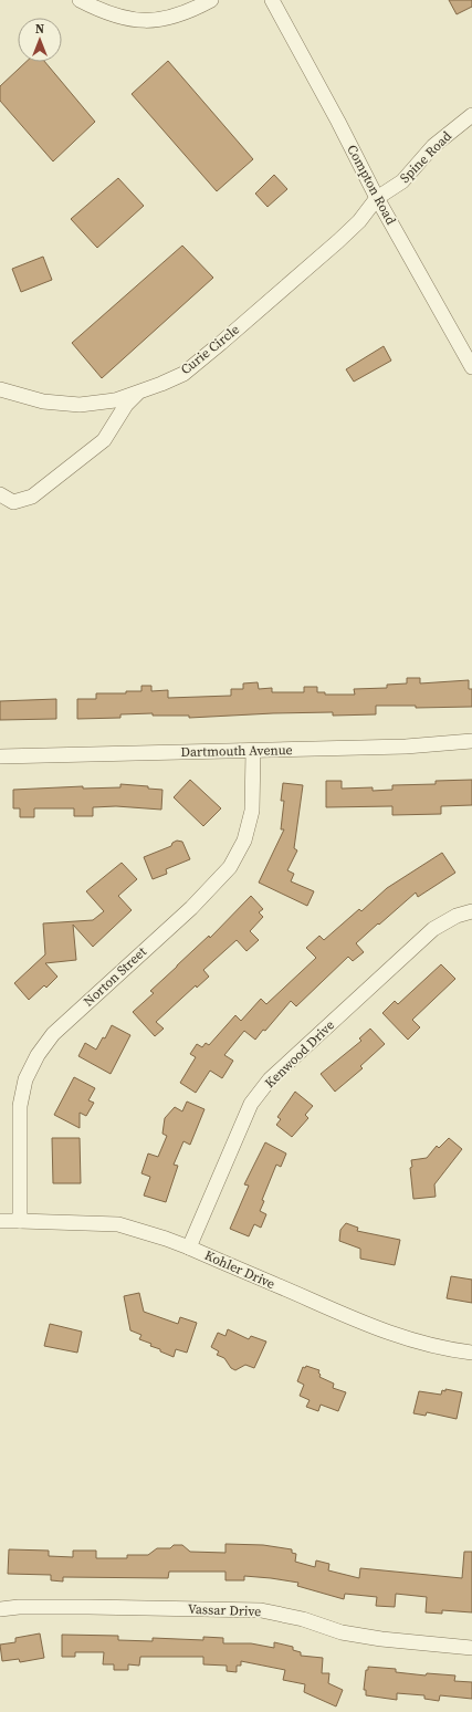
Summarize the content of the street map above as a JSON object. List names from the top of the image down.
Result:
{
  "streets": {
    "street": [
      "Spine Road",
      "Compton Road",
      "Curie Circle",
      "Dartmouth Avenue",
      "Norton Street",
      "Kenwood Drive",
      "Kohler Drive",
      "Vassar Drive"
    ]
  },
  "crossings": [
    ["Spine Road", "Compton Road"],
    ["Spine Road", "Curie Circle"],
    ["Compton Road", "Curie Circle"],
    ["Dartmouth Avenue", "Norton Street"],
    ["Norton Street", "Kohler Drive"],
    ["Kenwood Drive", "Kohler Drive"]
  ],
  "north": "top"
}
